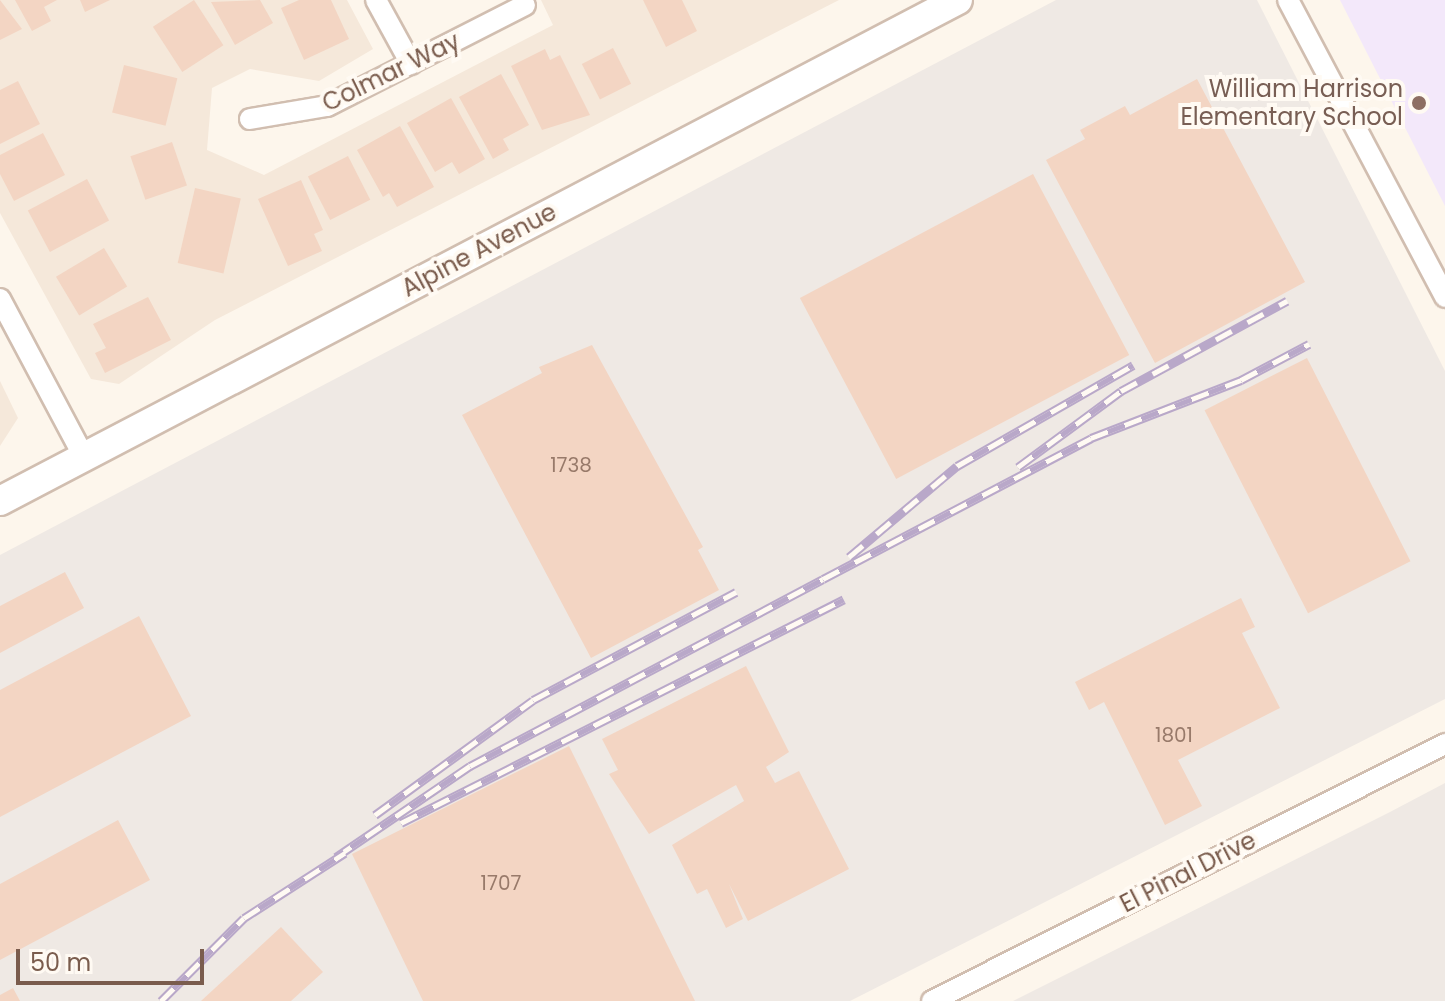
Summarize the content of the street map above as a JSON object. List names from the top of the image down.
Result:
{
  "streets": {
    "street": ["Colmar Way", "Alpine Avenue", "El Pinal Drive"]
  },
  "places": ["William Harrison Elementary School"],
  "house_numbers": ["1738", "1801", "1707"],
  "scale_bar": "50 m"
}
